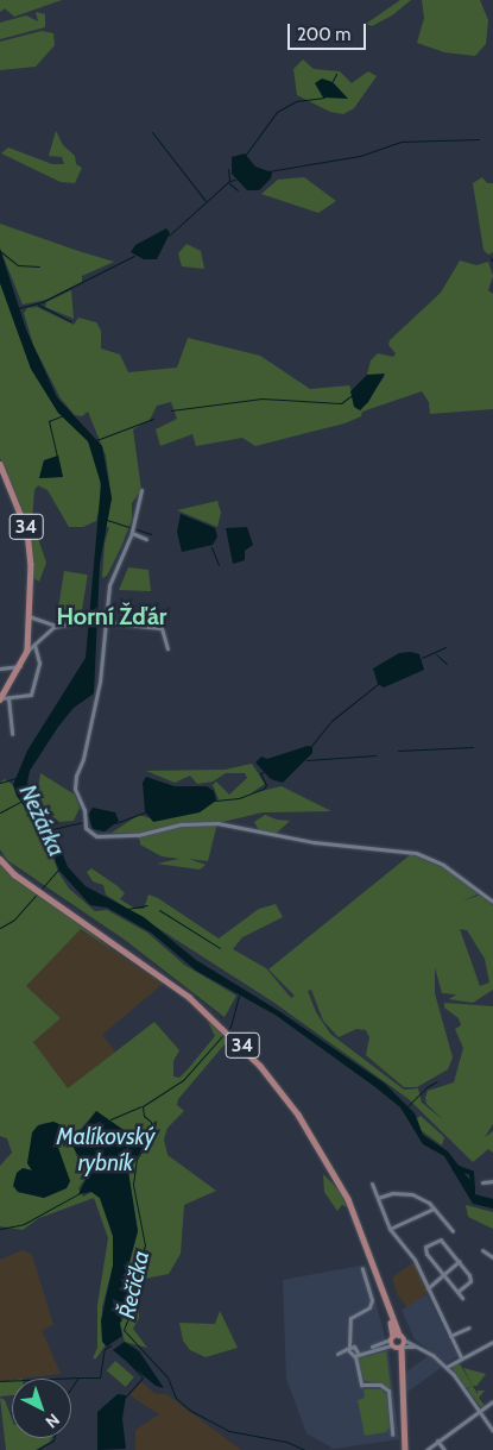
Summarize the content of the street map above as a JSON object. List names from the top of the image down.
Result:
{
  "streets": {
    "main road": ["34"]
  },
  "districts": ["Horní Žďár"],
  "water": ["Nežárka", "Malíkovský rybník", "Řečička"],
  "scale_bar": "200 m",
  "north": "bottom right"
}
